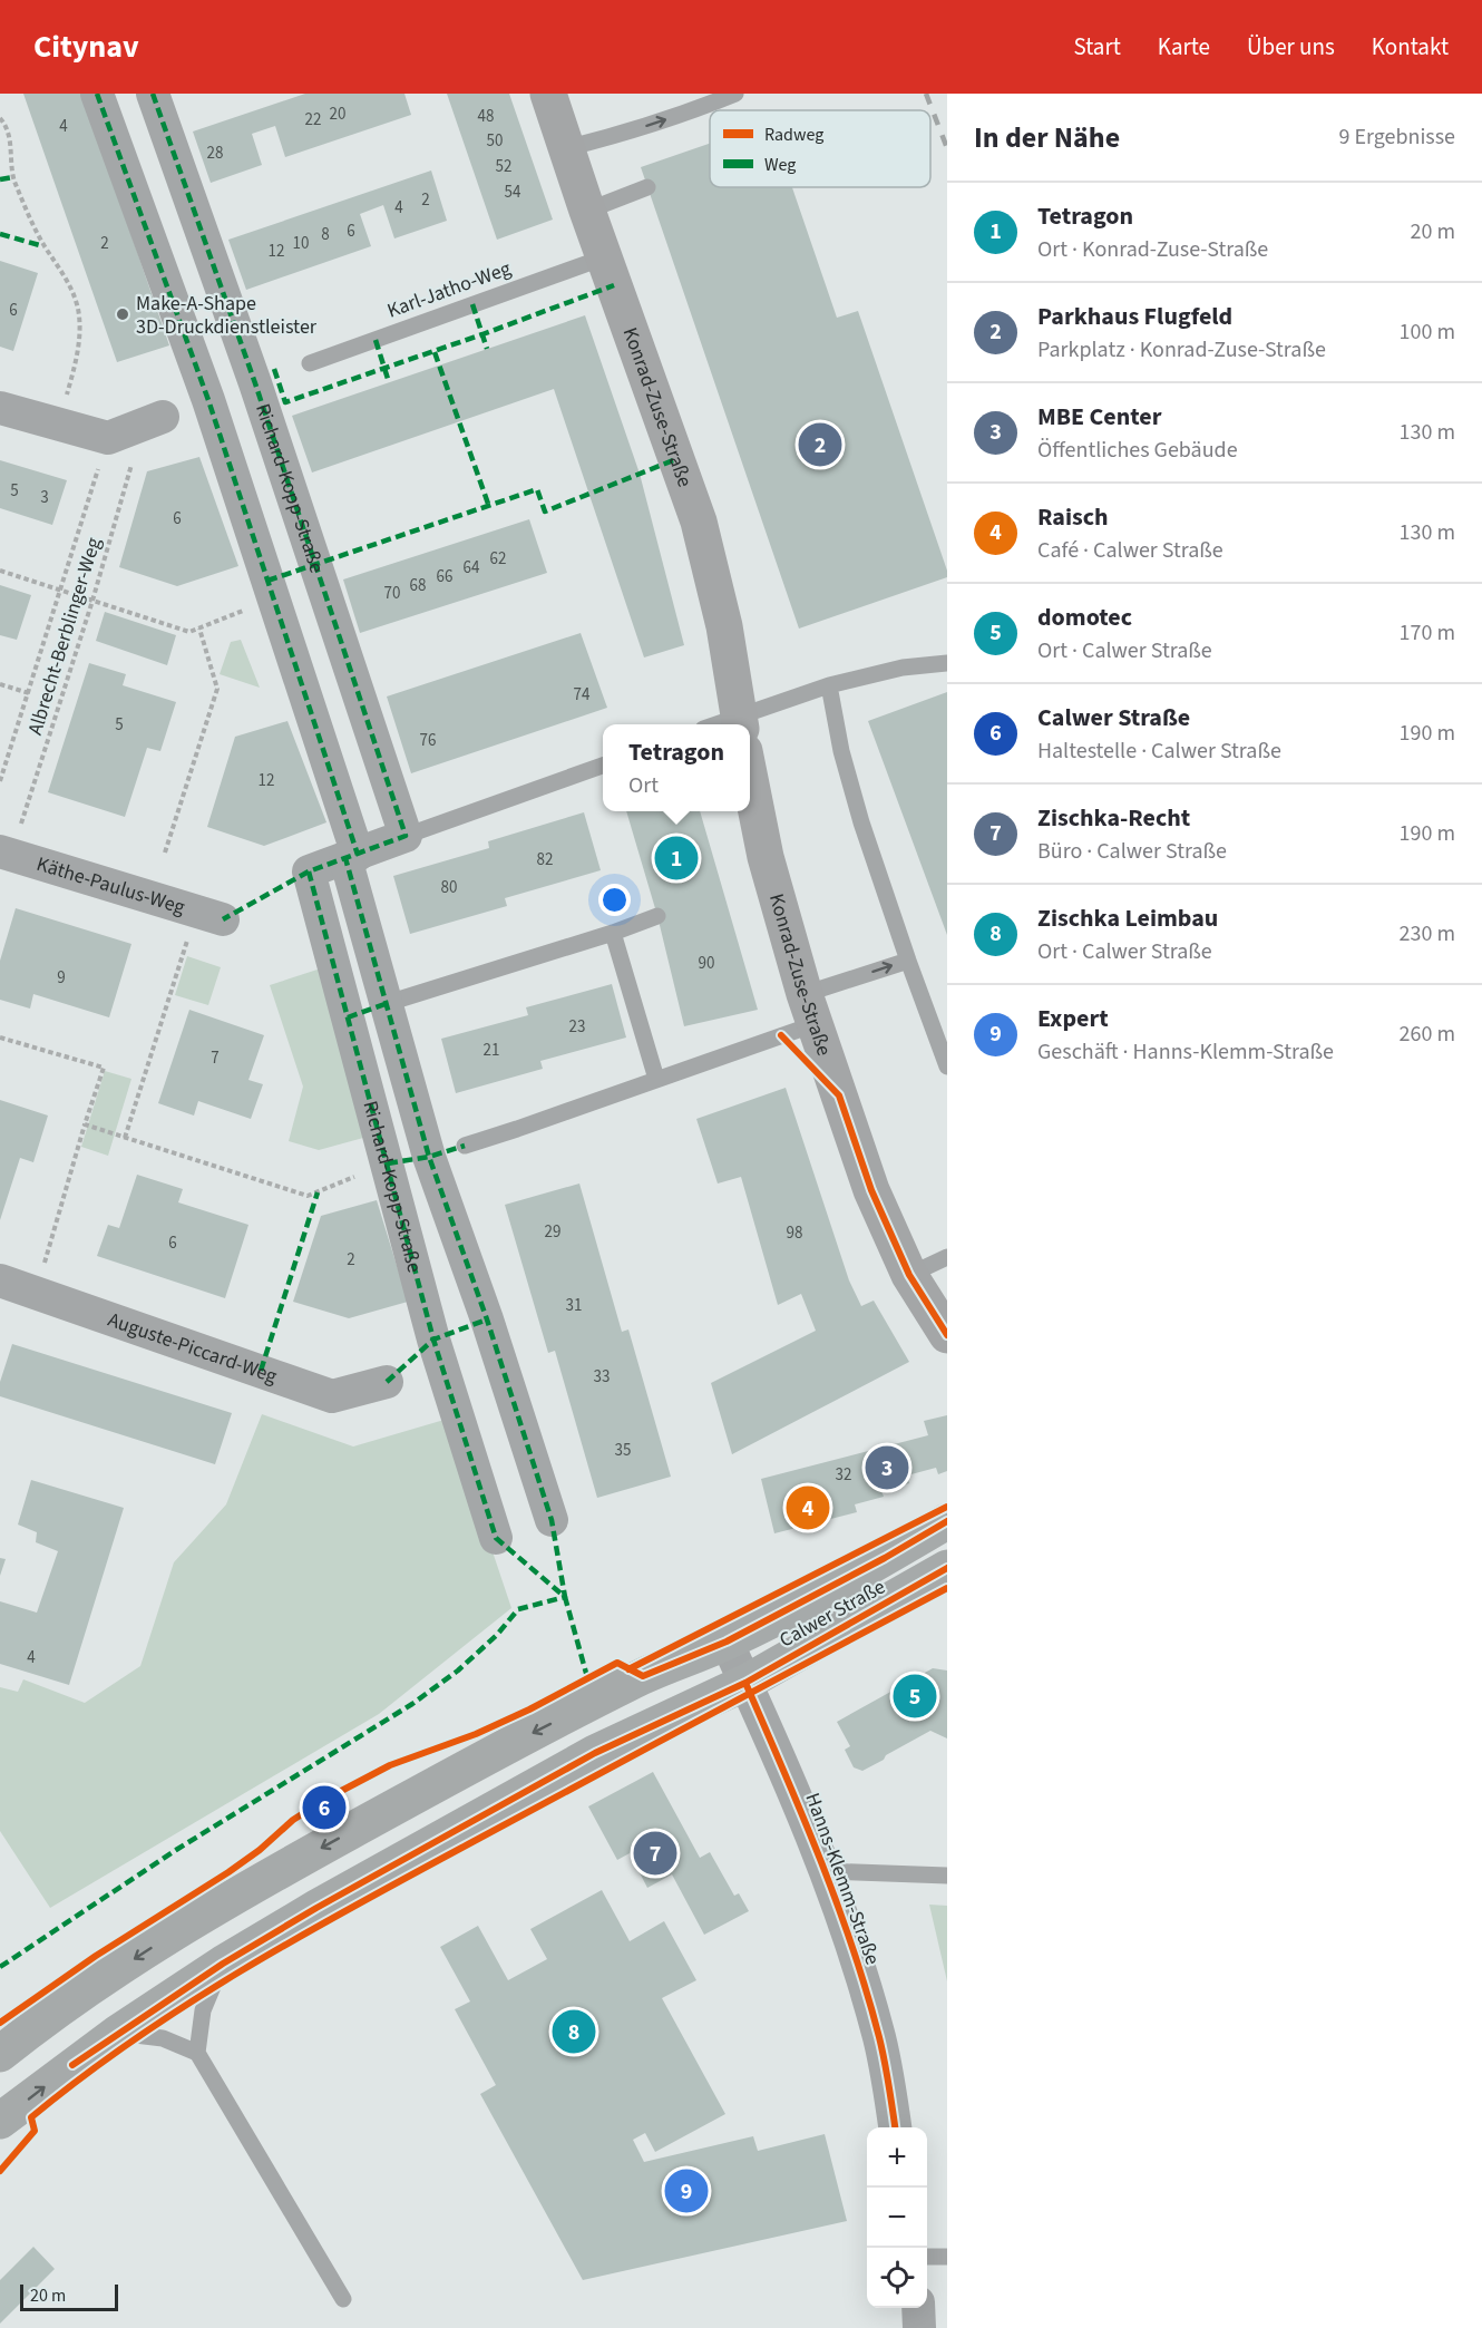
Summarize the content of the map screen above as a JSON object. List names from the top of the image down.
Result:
{
  "streets": {
    "main road": ["Calwer Straße"],
    "street": [
      "Konrad-Zuse-Straße",
      "Richard-Kopp-Straße",
      "Käthe-Paulus-Weg",
      "Auguste-Piccard-Weg",
      "Hanns-Klemm-Straße"
    ],
    "lane": ["Karl-Jatho-Weg"],
    "path": ["Albrecht-Berblinger-Weg"]
  },
  "crossings": [
    ["Karl-Jatho-Weg", "Konrad-Zuse-Straße"],
    ["Albrecht-Berblinger-Weg", "Käthe-Paulus-Weg"],
    ["Calwer Straße", "Hanns-Klemm-Straße"]
  ],
  "places": ["Make-A-Shape 3D-Druckdienstleister"],
  "house_numbers": [
    "20",
    "48",
    "22",
    "4",
    "50",
    "28",
    "52",
    "54",
    "2",
    "4",
    "6",
    "8",
    "2",
    "10",
    "12",
    "6",
    "5",
    "3",
    "6",
    "62",
    "64",
    "66",
    "68",
    "70",
    "74",
    "5",
    "76",
    "12",
    "82",
    "80",
    "90",
    "9",
    "23",
    "21",
    "7",
    "29",
    "98",
    "6",
    "2",
    "31",
    "33",
    "35",
    "32",
    "4"
  ],
  "legend": ["Radweg", "Weg"],
  "scale_bar": "20 m",
  "page": {
    "header": "Citynav",
    "nav": [
      "Start",
      "Karte",
      "Über uns",
      "Kontakt"
    ],
    "heading": ["In der Nähe", "9 Ergebnisse"],
    "list": [
      {
        "mark": "1",
        "name": "Tetragon",
        "note": "Ort · Konrad-Zuse-Straße",
        "value": "20 m"
      },
      {
        "mark": "2",
        "name": "Parkhaus Flugfeld",
        "note": "Parkplatz · Konrad-Zuse-Straße",
        "value": "100 m"
      },
      {
        "mark": "3",
        "name": "MBE Center",
        "note": "Öffentliches Gebäude",
        "value": "130 m"
      },
      {
        "mark": "4",
        "name": "Raisch",
        "note": "Café · Calwer Straße",
        "value": "130 m"
      },
      {
        "mark": "5",
        "name": "domotec",
        "note": "Ort · Calwer Straße",
        "value": "170 m"
      },
      {
        "mark": "6",
        "name": "Calwer Straße",
        "note": "Haltestelle · Calwer Straße",
        "value": "190 m"
      },
      {
        "mark": "7",
        "name": "Zischka-Recht",
        "note": "Büro · Calwer Straße",
        "value": "190 m"
      },
      {
        "mark": "8",
        "name": "Zischka Leimbau",
        "note": "Ort · Calwer Straße",
        "value": "230 m"
      },
      {
        "mark": "9",
        "name": "Expert",
        "note": "Geschäft · Hanns-Klemm-Straße",
        "value": "260 m"
      }
    ],
    "pins": [
      "2",
      "1",
      "3",
      "4",
      "5",
      "6",
      "7",
      "8",
      "9"
    ],
    "popup": ["Tetragon", "Ort"],
    "map_buttons": ["+", "−"],
    "scale": "20 m"
  }
}
